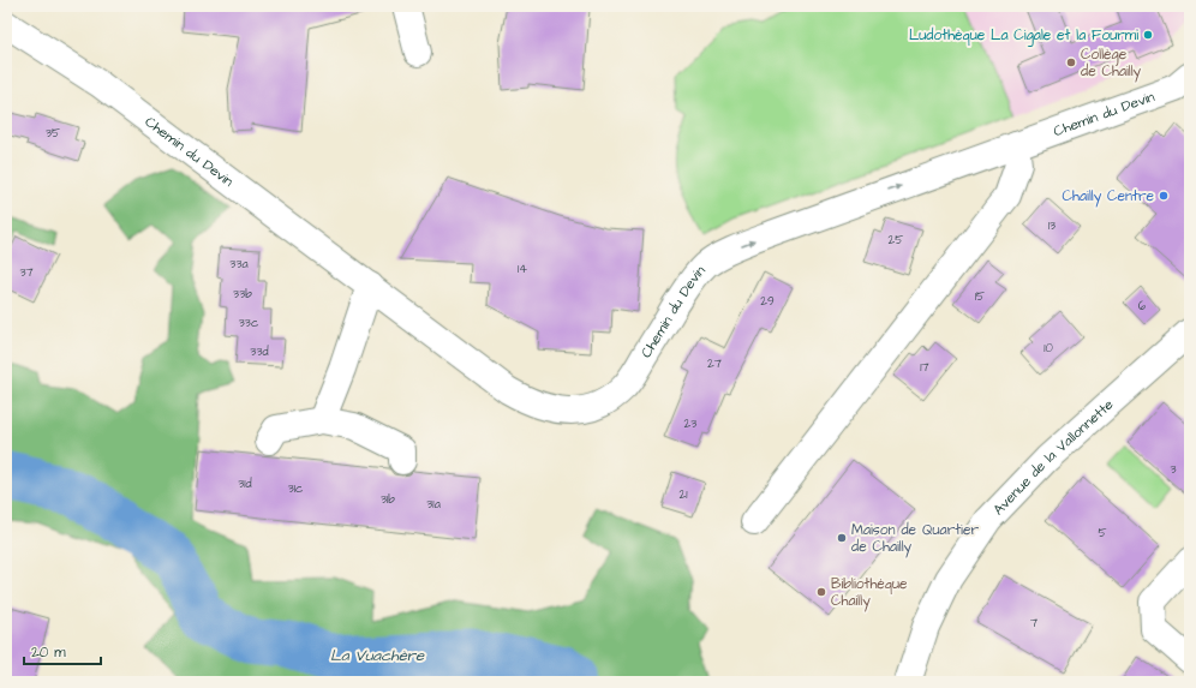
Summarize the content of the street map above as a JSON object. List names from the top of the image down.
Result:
{
  "streets": {
    "street": ["Chemin du Devin", "Avenue de la Vallonnette"]
  },
  "one_way": ["Chemin du Devin"],
  "water": ["La Vuachère"],
  "places": [
    "Ludothèque La Cigale et la Fourmi",
    "Collège de Chailly",
    "Chailly Centre",
    "Maison de Quartier de Chailly",
    "Bibliothèque Chailly"
  ],
  "house_numbers": [
    "35",
    "13",
    "25",
    "33a",
    "14",
    "37",
    "33b",
    "15",
    "29",
    "6",
    "33c",
    "10",
    "33d",
    "27",
    "17",
    "23",
    "3",
    "31d",
    "31c",
    "21",
    "31b",
    "31a",
    "5",
    "7"
  ],
  "scale_bar": "20 m"
}
